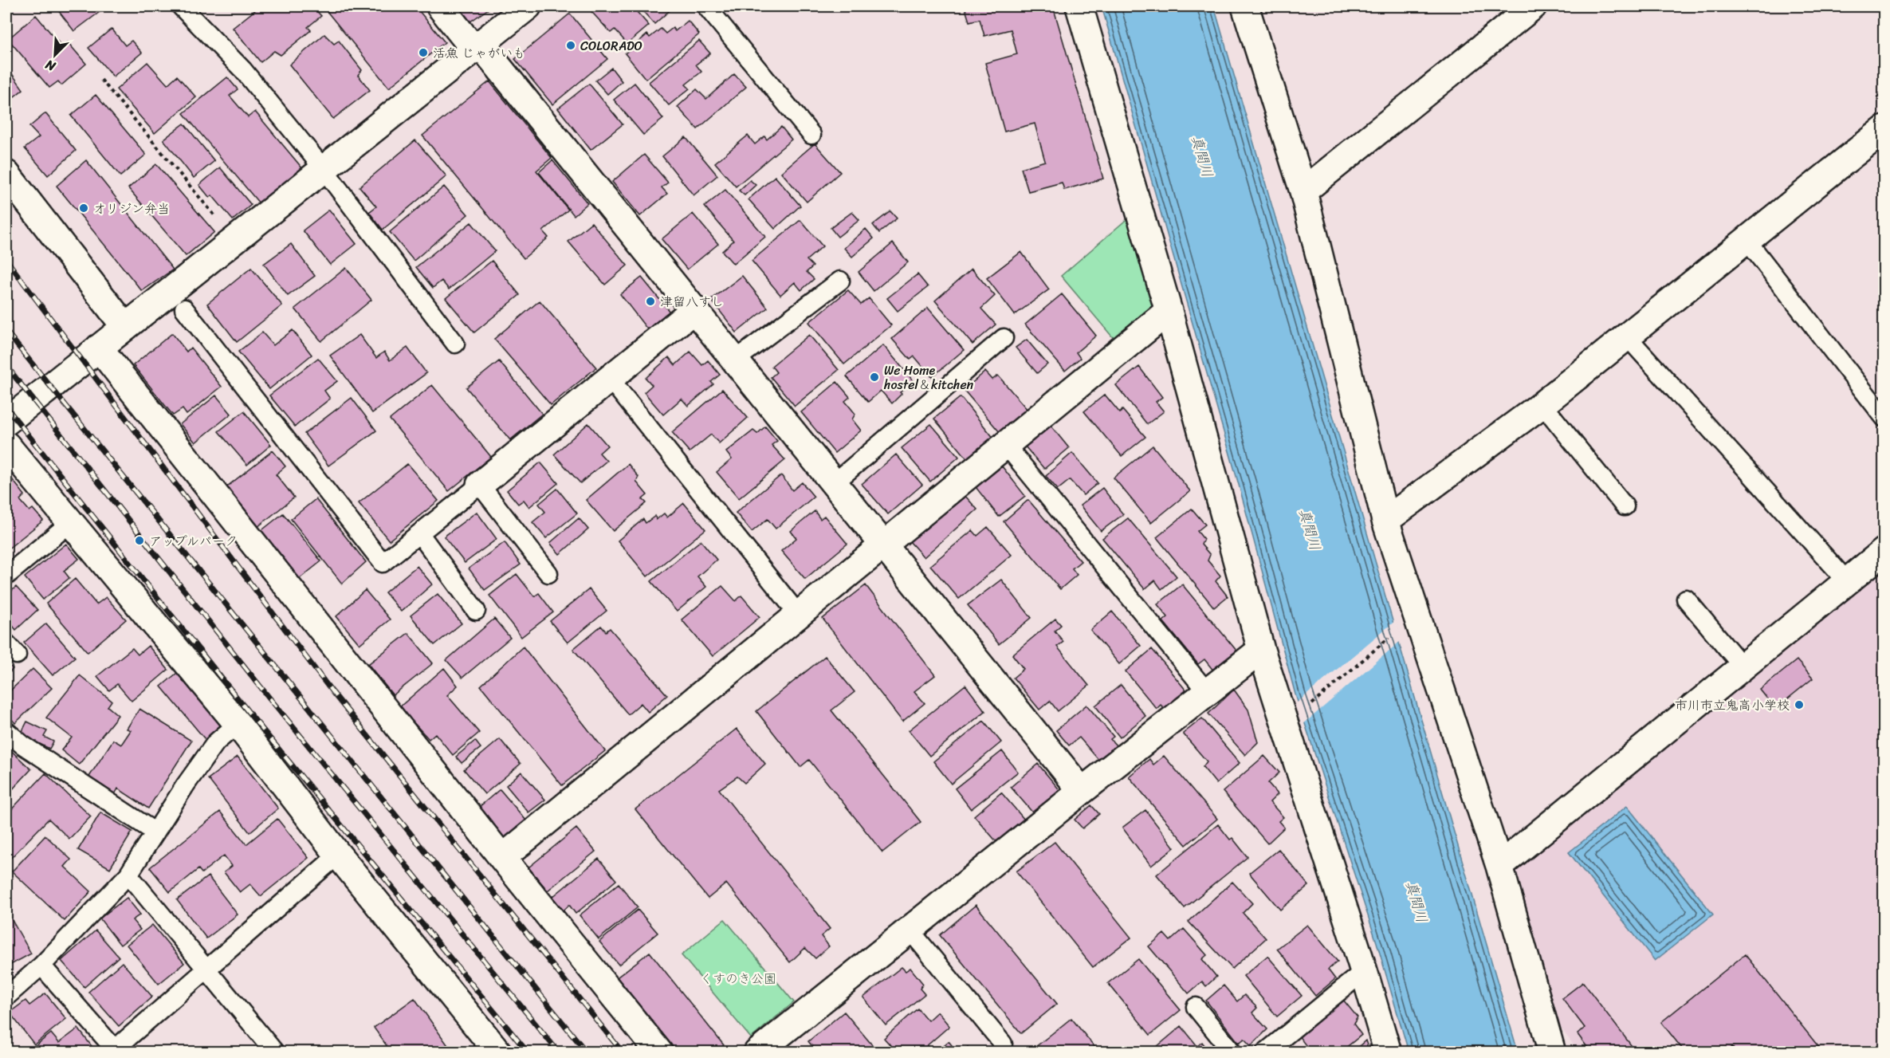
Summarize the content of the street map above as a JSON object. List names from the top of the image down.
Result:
{
  "water": ["真間川"],
  "parks": ["くすのき公園"],
  "places": [
    "COLORADO",
    "活魚 じゃがいも",
    "オリジン弁当",
    "津留八すし",
    "We Home hostel＆kitchen",
    "アップルパーク",
    "市川市立鬼高小学校"
  ],
  "north": "bottom left"
}
